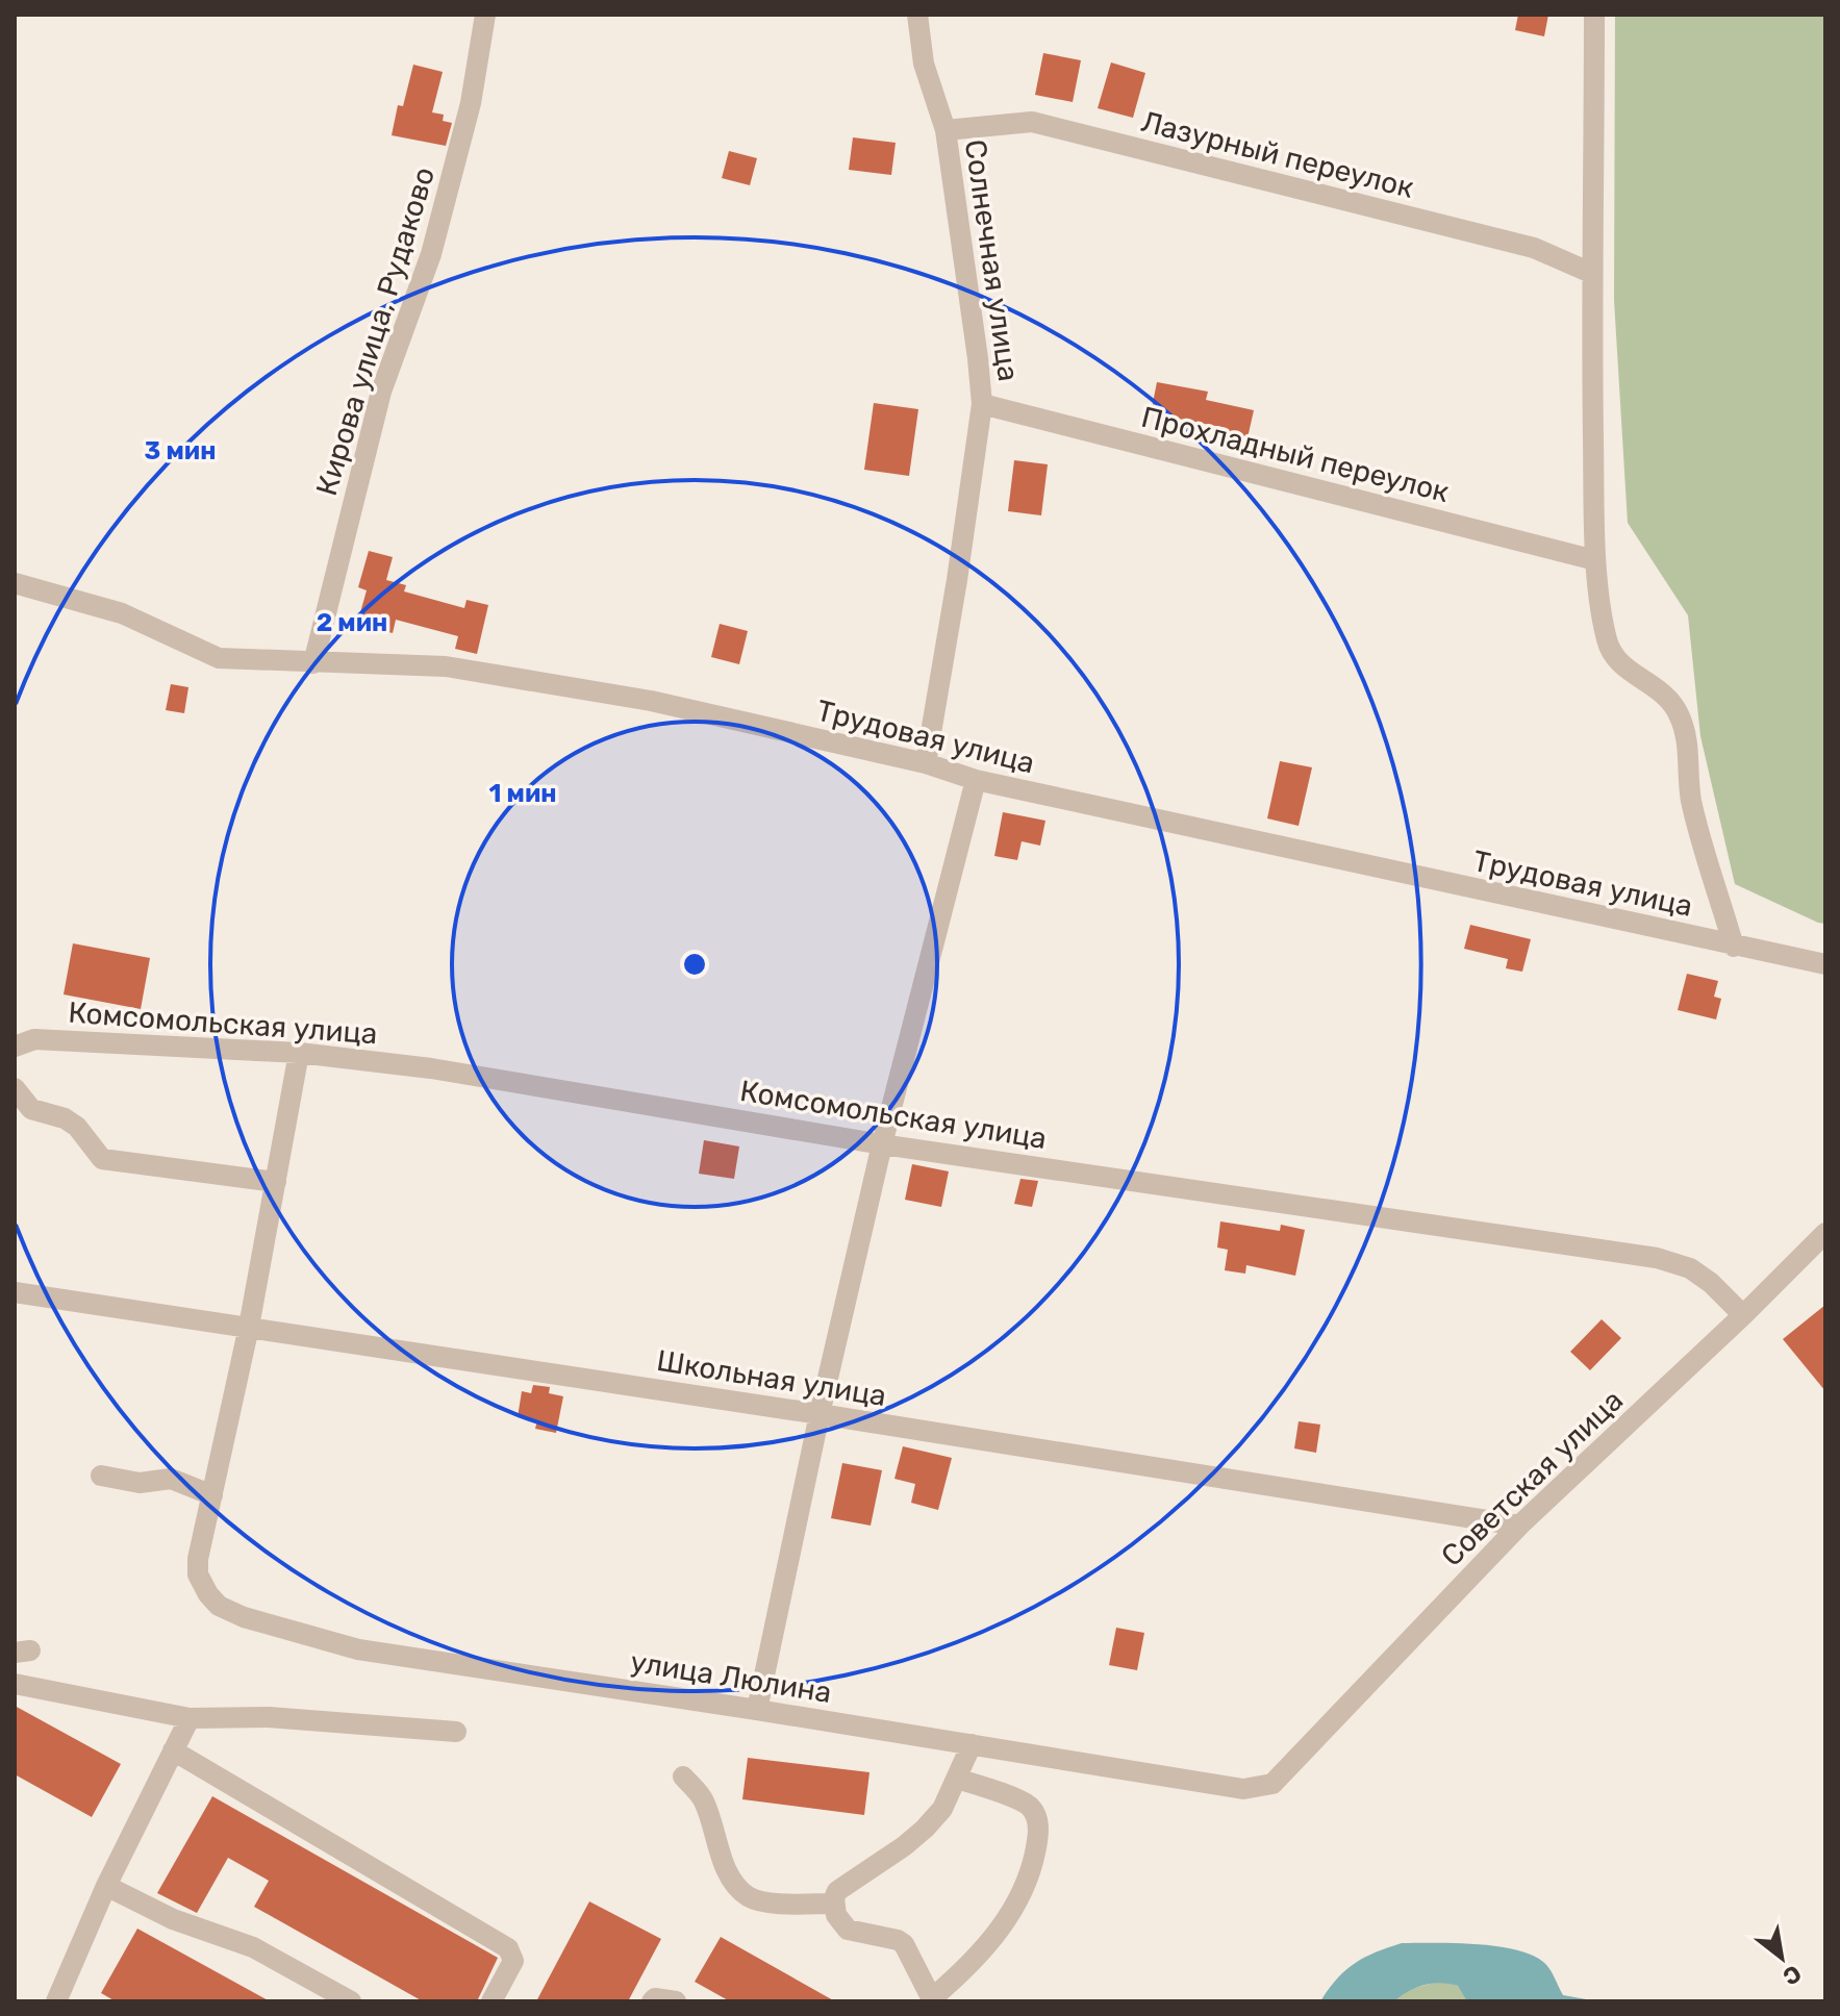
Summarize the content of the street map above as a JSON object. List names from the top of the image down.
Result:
{
  "streets": {
    "street": [
      "Лазурный переулок",
      "Солнечная улица",
      "Кирова улица, Рудаково",
      "Прохладный переулок",
      "Трудовая улица",
      "Комсомольская улица",
      "Школьная улица",
      "Советская улица",
      "улица Люлина"
    ]
  },
  "crossings": [
    ["Лазурный переулок", "Солнечная улица"],
    ["Солнечная улица", "Прохладный переулок"],
    ["Солнечная улица", "Трудовая улица"],
    ["Кирова улица, Рудаково", "Трудовая улица"],
    ["Комсомольская улица", "Советская улица"],
    ["Школьная улица", "Советская улица"],
    ["Советская улица", "улица Люлина"]
  ],
  "north": "bottom right",
  "rings": ["3 мин", "2 мин", "1 мин"]
}
